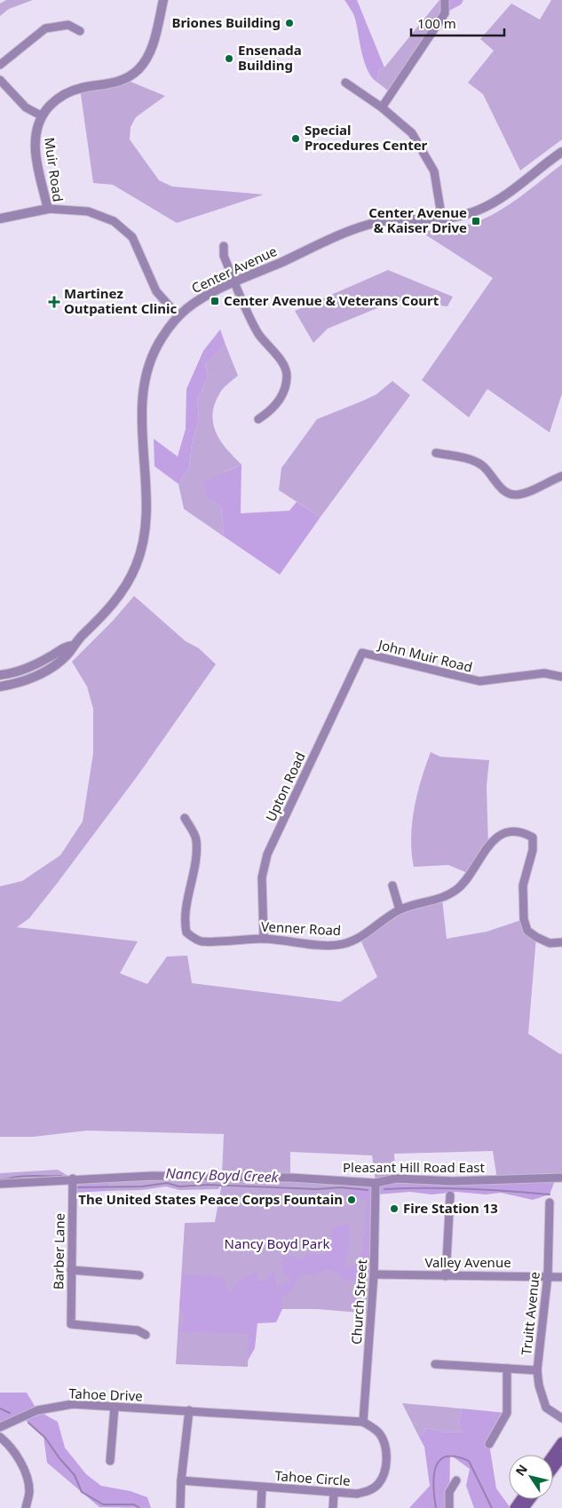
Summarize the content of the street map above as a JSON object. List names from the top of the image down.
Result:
{
  "streets": {
    "street": [
      "Muir Road",
      "Center Avenue",
      "John Muir Road",
      "Upton Road",
      "Venner Road",
      "Pleasant Hill Road East",
      "Barber Lane",
      "Valley Avenue",
      "Church Street",
      "Truitt Avenue",
      "Tahoe Drive",
      "Tahoe Circle"
    ]
  },
  "crossings": [
    ["John Muir Road", "Upton Road"],
    ["Upton Road", "Venner Road"],
    ["Pleasant Hill Road East", "Barber Lane"],
    ["Pleasant Hill Road East", "Church Street"],
    ["Valley Avenue", "Church Street"],
    ["Valley Avenue", "Truitt Avenue"],
    ["Church Street", "Tahoe Circle"]
  ],
  "water": ["Nancy Boyd Creek"],
  "parks": ["Nancy Boyd Park"],
  "places": {
    "other": [
      "Briones Building",
      "Ensenada Building",
      "Special Procedures Center",
      "The United States Peace Corps Fountain",
      "Fire Station 13"
    ],
    "transit": ["Center Avenue & Kaiser Drive", "Center Avenue & Veterans Court"],
    "health": ["Martinez Outpatient Clinic"]
  },
  "scale_bar": "100 m",
  "north": "top left"
}
